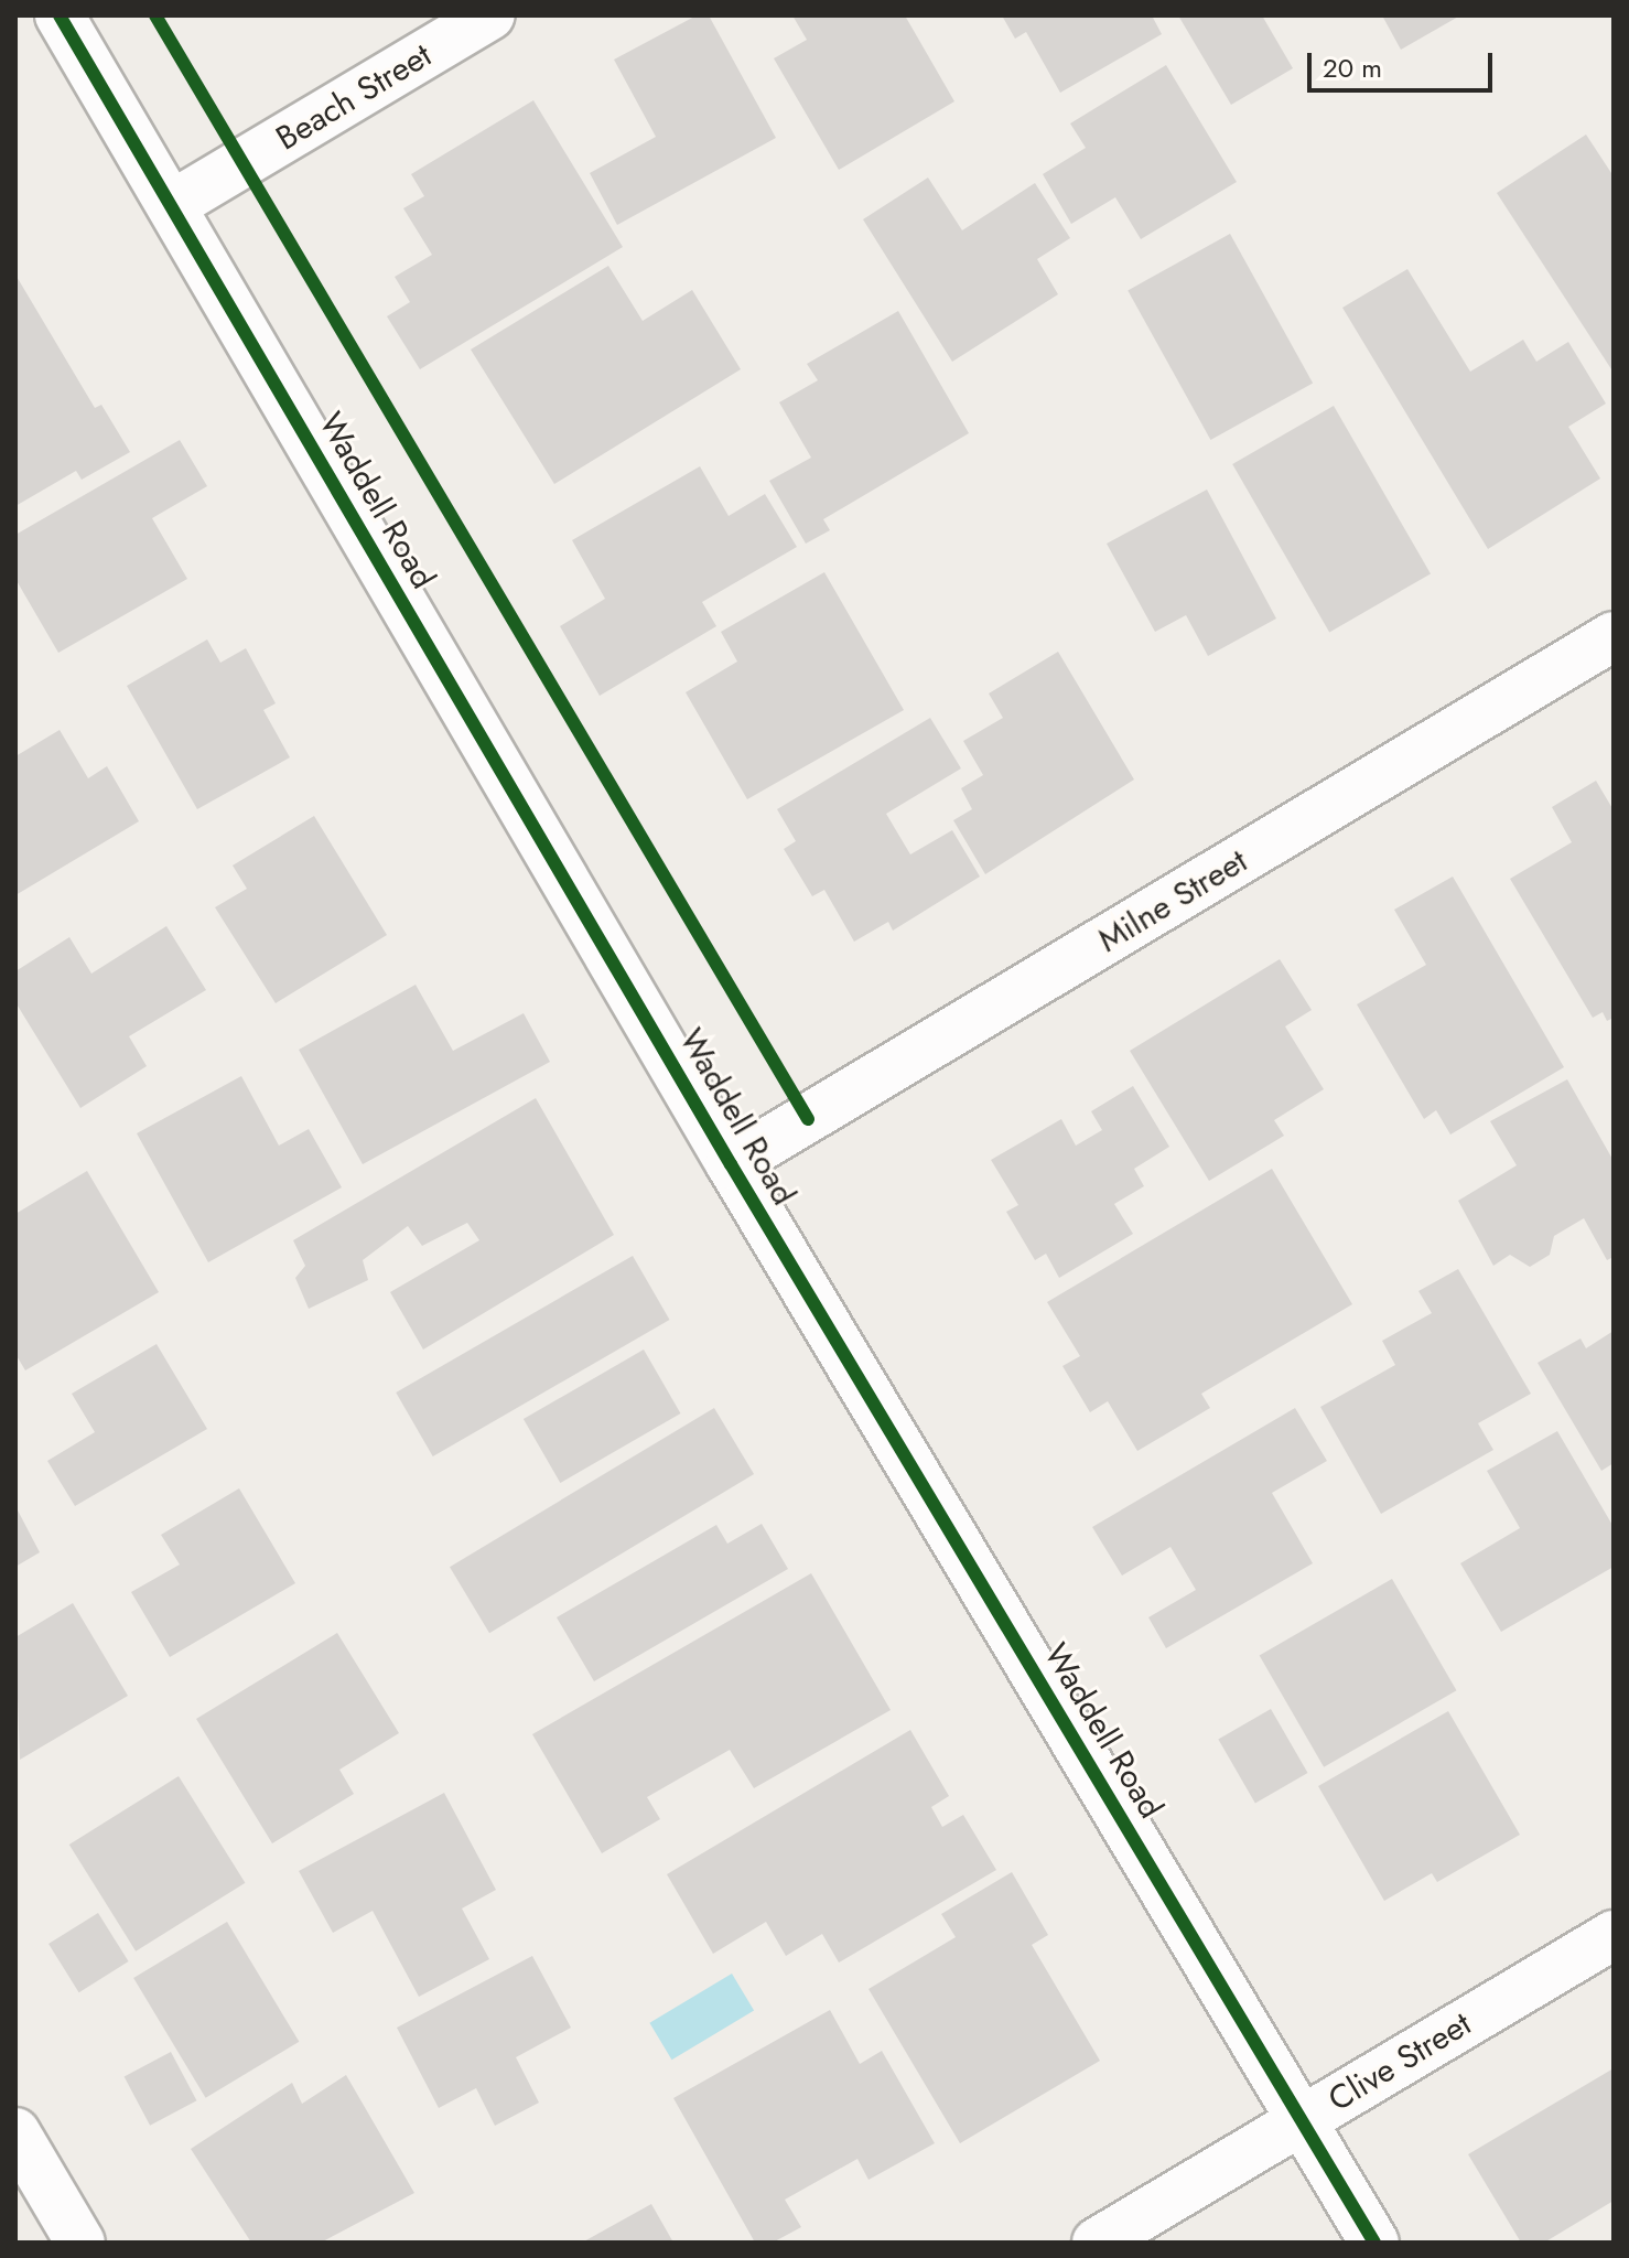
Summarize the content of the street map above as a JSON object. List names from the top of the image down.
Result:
{
  "streets": {
    "street": [
      "Beach Street",
      "Waddell Road",
      "Milne Street",
      "Clive Street"
    ]
  },
  "crossings": [
    ["Beach Street", "Waddell Road"],
    ["Waddell Road", "Milne Street"],
    ["Waddell Road", "Clive Street"]
  ],
  "scale_bar": "20 m"
}
